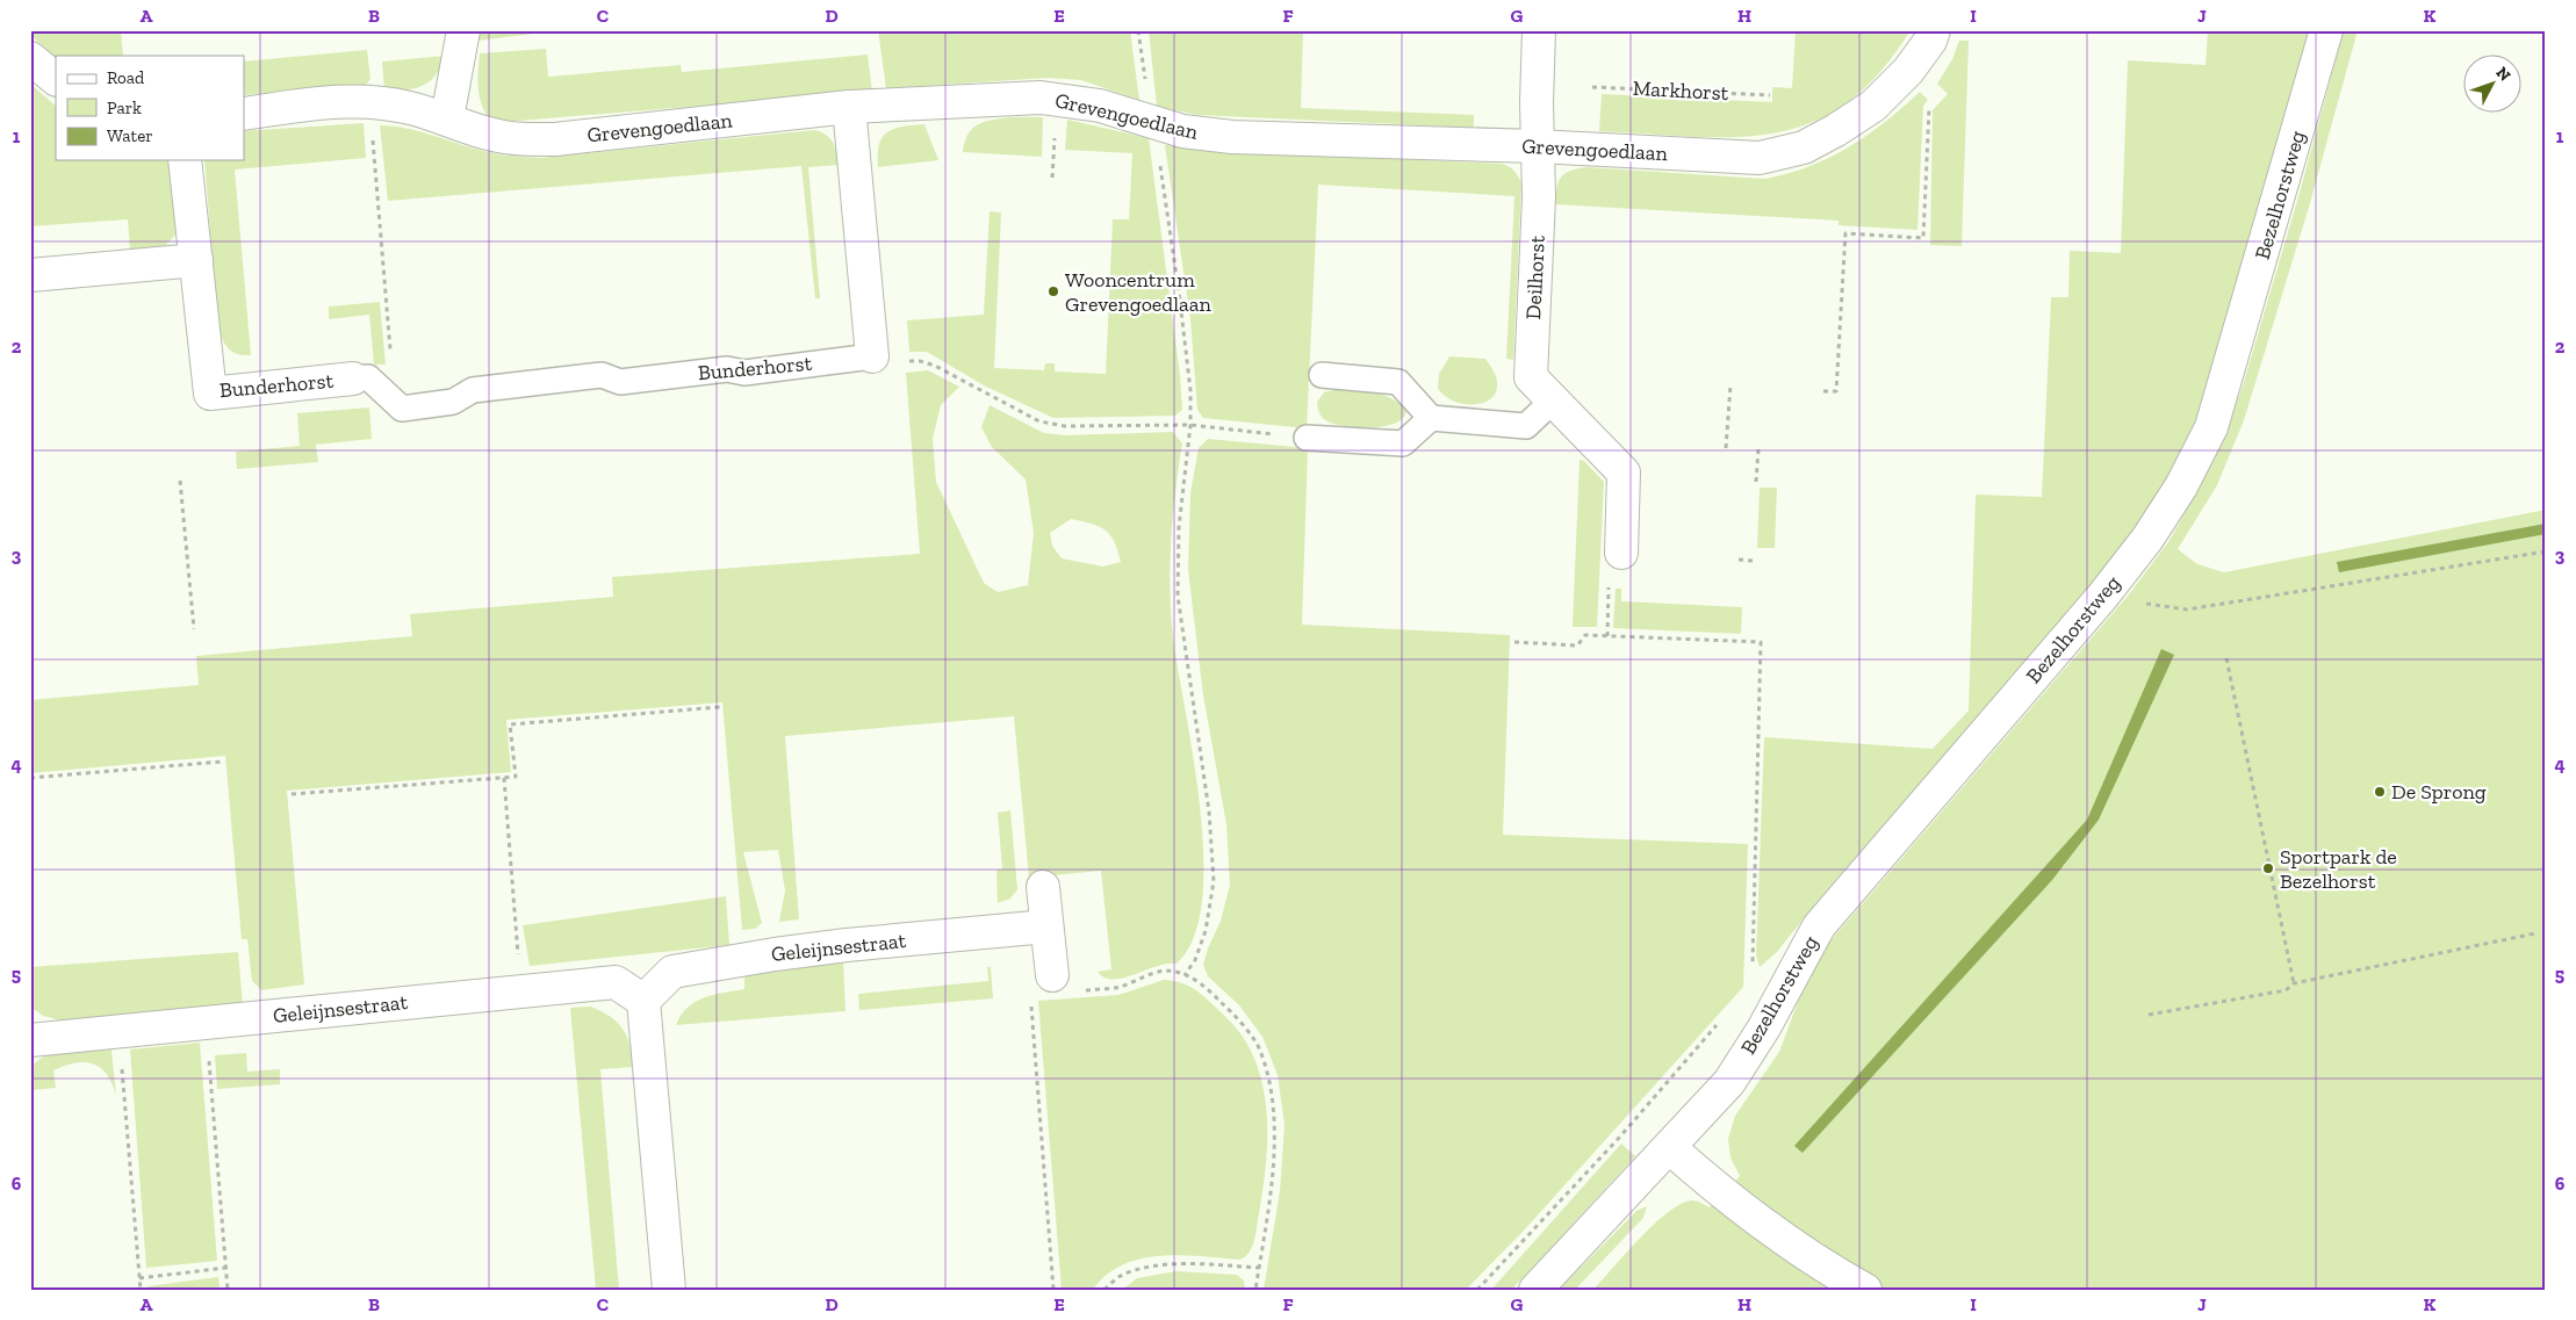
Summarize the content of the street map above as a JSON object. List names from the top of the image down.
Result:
{
  "streets": {
    "street": [
      "Grevengoedlaan",
      "Bezelhorstweg",
      "Deilhorst",
      "Bunderhorst",
      "Geleijnsestraat"
    ],
    "path": ["Markhorst"]
  },
  "crossings": [
    ["Grevengoedlaan", "Deilhorst"]
  ],
  "places": ["Wooncentrum Grevengoedlaan", "De Sprong", "Sportpark de Bezelhorst"],
  "legend": ["Road", "Park", "Water"],
  "north": "top right",
  "grid": {
    "columns": [
      "A",
      "B",
      "C",
      "D",
      "E",
      "F",
      "G",
      "H",
      "I",
      "J",
      "K"
    ],
    "rows": [
      "1",
      "2",
      "3",
      "4",
      "5",
      "6"
    ]
  }
}
